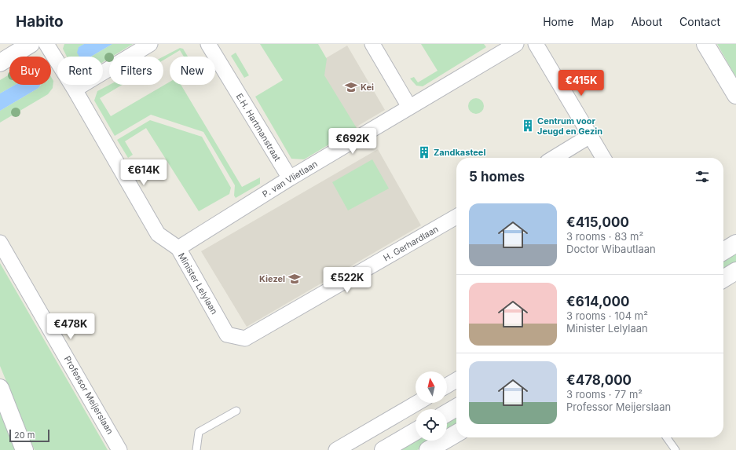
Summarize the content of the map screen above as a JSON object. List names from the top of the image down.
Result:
{
  "streets": {
    "street": [
      "E.H. Hartmanstraat",
      "P. van Vlietlaan",
      "H. Gerhardlaan",
      "Minister Lelylaan",
      "Professor Meijerslaan"
    ]
  },
  "crossings": [
    ["E.H. Hartmanstraat", "P. van Vlietlaan"],
    ["P. van Vlietlaan", "Minister Lelylaan"],
    ["H. Gerhardlaan", "Minister Lelylaan"]
  ],
  "places": {
    "school or university": ["Kei", "Kiezel"],
    "building": ["Centrum voor Jeugd en Gezin", "Zandkasteel"]
  },
  "scale_bar": "20 m",
  "north": "top",
  "page": {
    "header": "Habito",
    "nav": [
      "Home",
      "Map",
      "About",
      "Contact"
    ],
    "chip": [
      "Buy",
      "Rent",
      "Filters",
      "New"
    ],
    "price": [
      "€415K",
      "€692K",
      "€614K",
      "€522K",
      "€478K"
    ],
    "heading": "5 homes",
    "list": [
      {
        "name": "€415,000",
        "note": "3 rooms · 83 m² · Doctor Wibautlaan"
      },
      {
        "name": "€614,000",
        "note": "3 rooms · 104 m² · Minister Lelylaan"
      },
      {
        "name": "€478,000",
        "note": "3 rooms · 77 m² · Professor Meijerslaan"
      }
    ],
    "scale": "20 m"
  }
}
